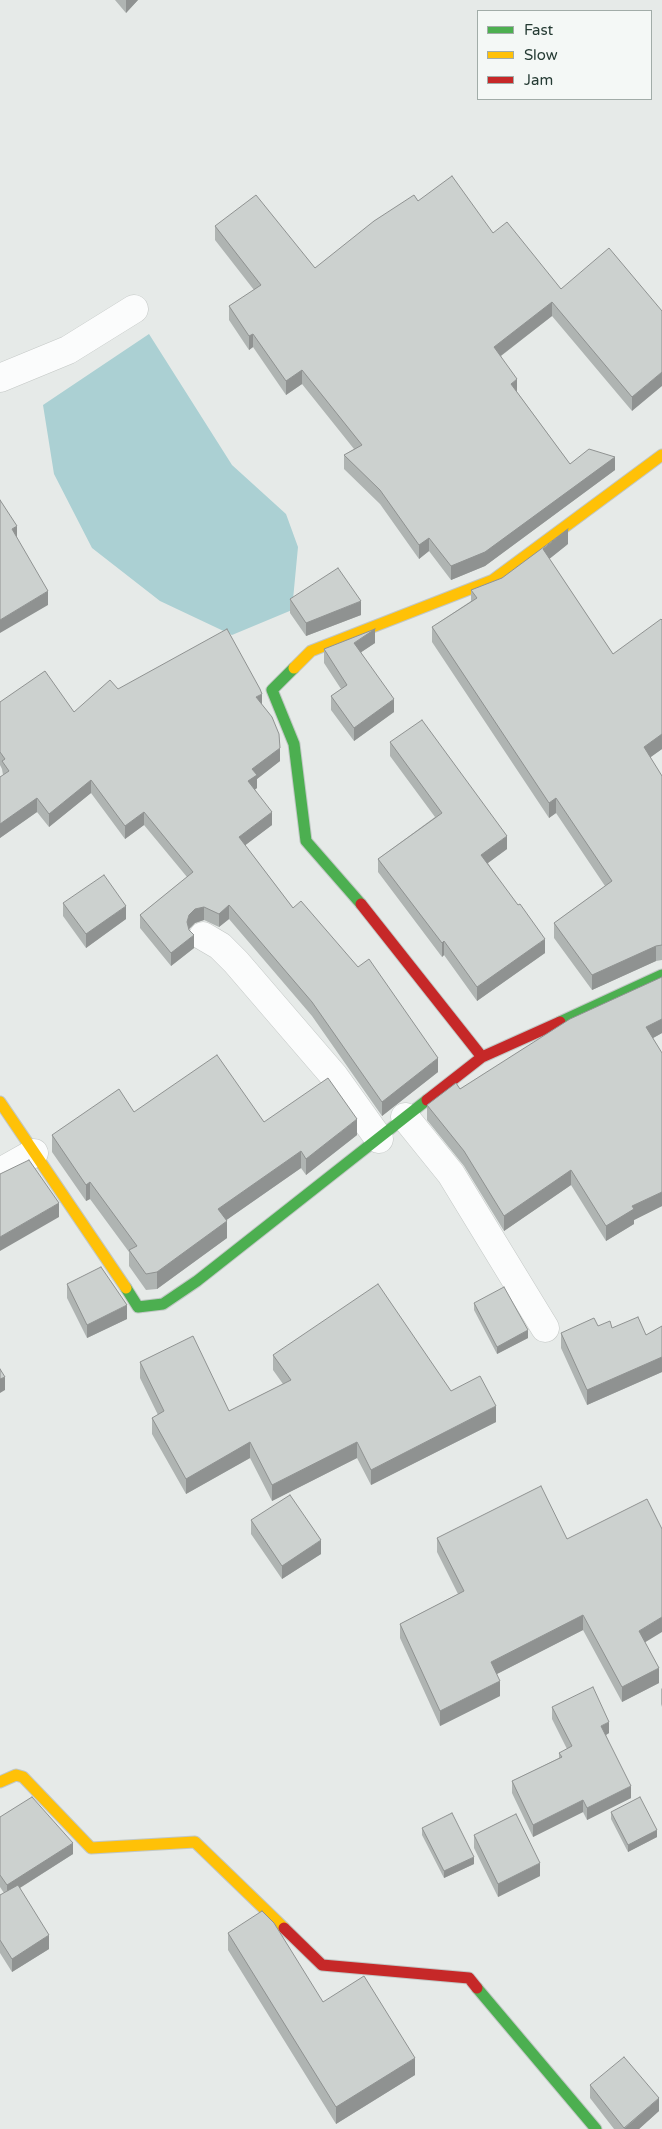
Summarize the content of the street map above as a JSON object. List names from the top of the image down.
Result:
{
  "legend": ["Fast", "Slow", "Jam"]
}
